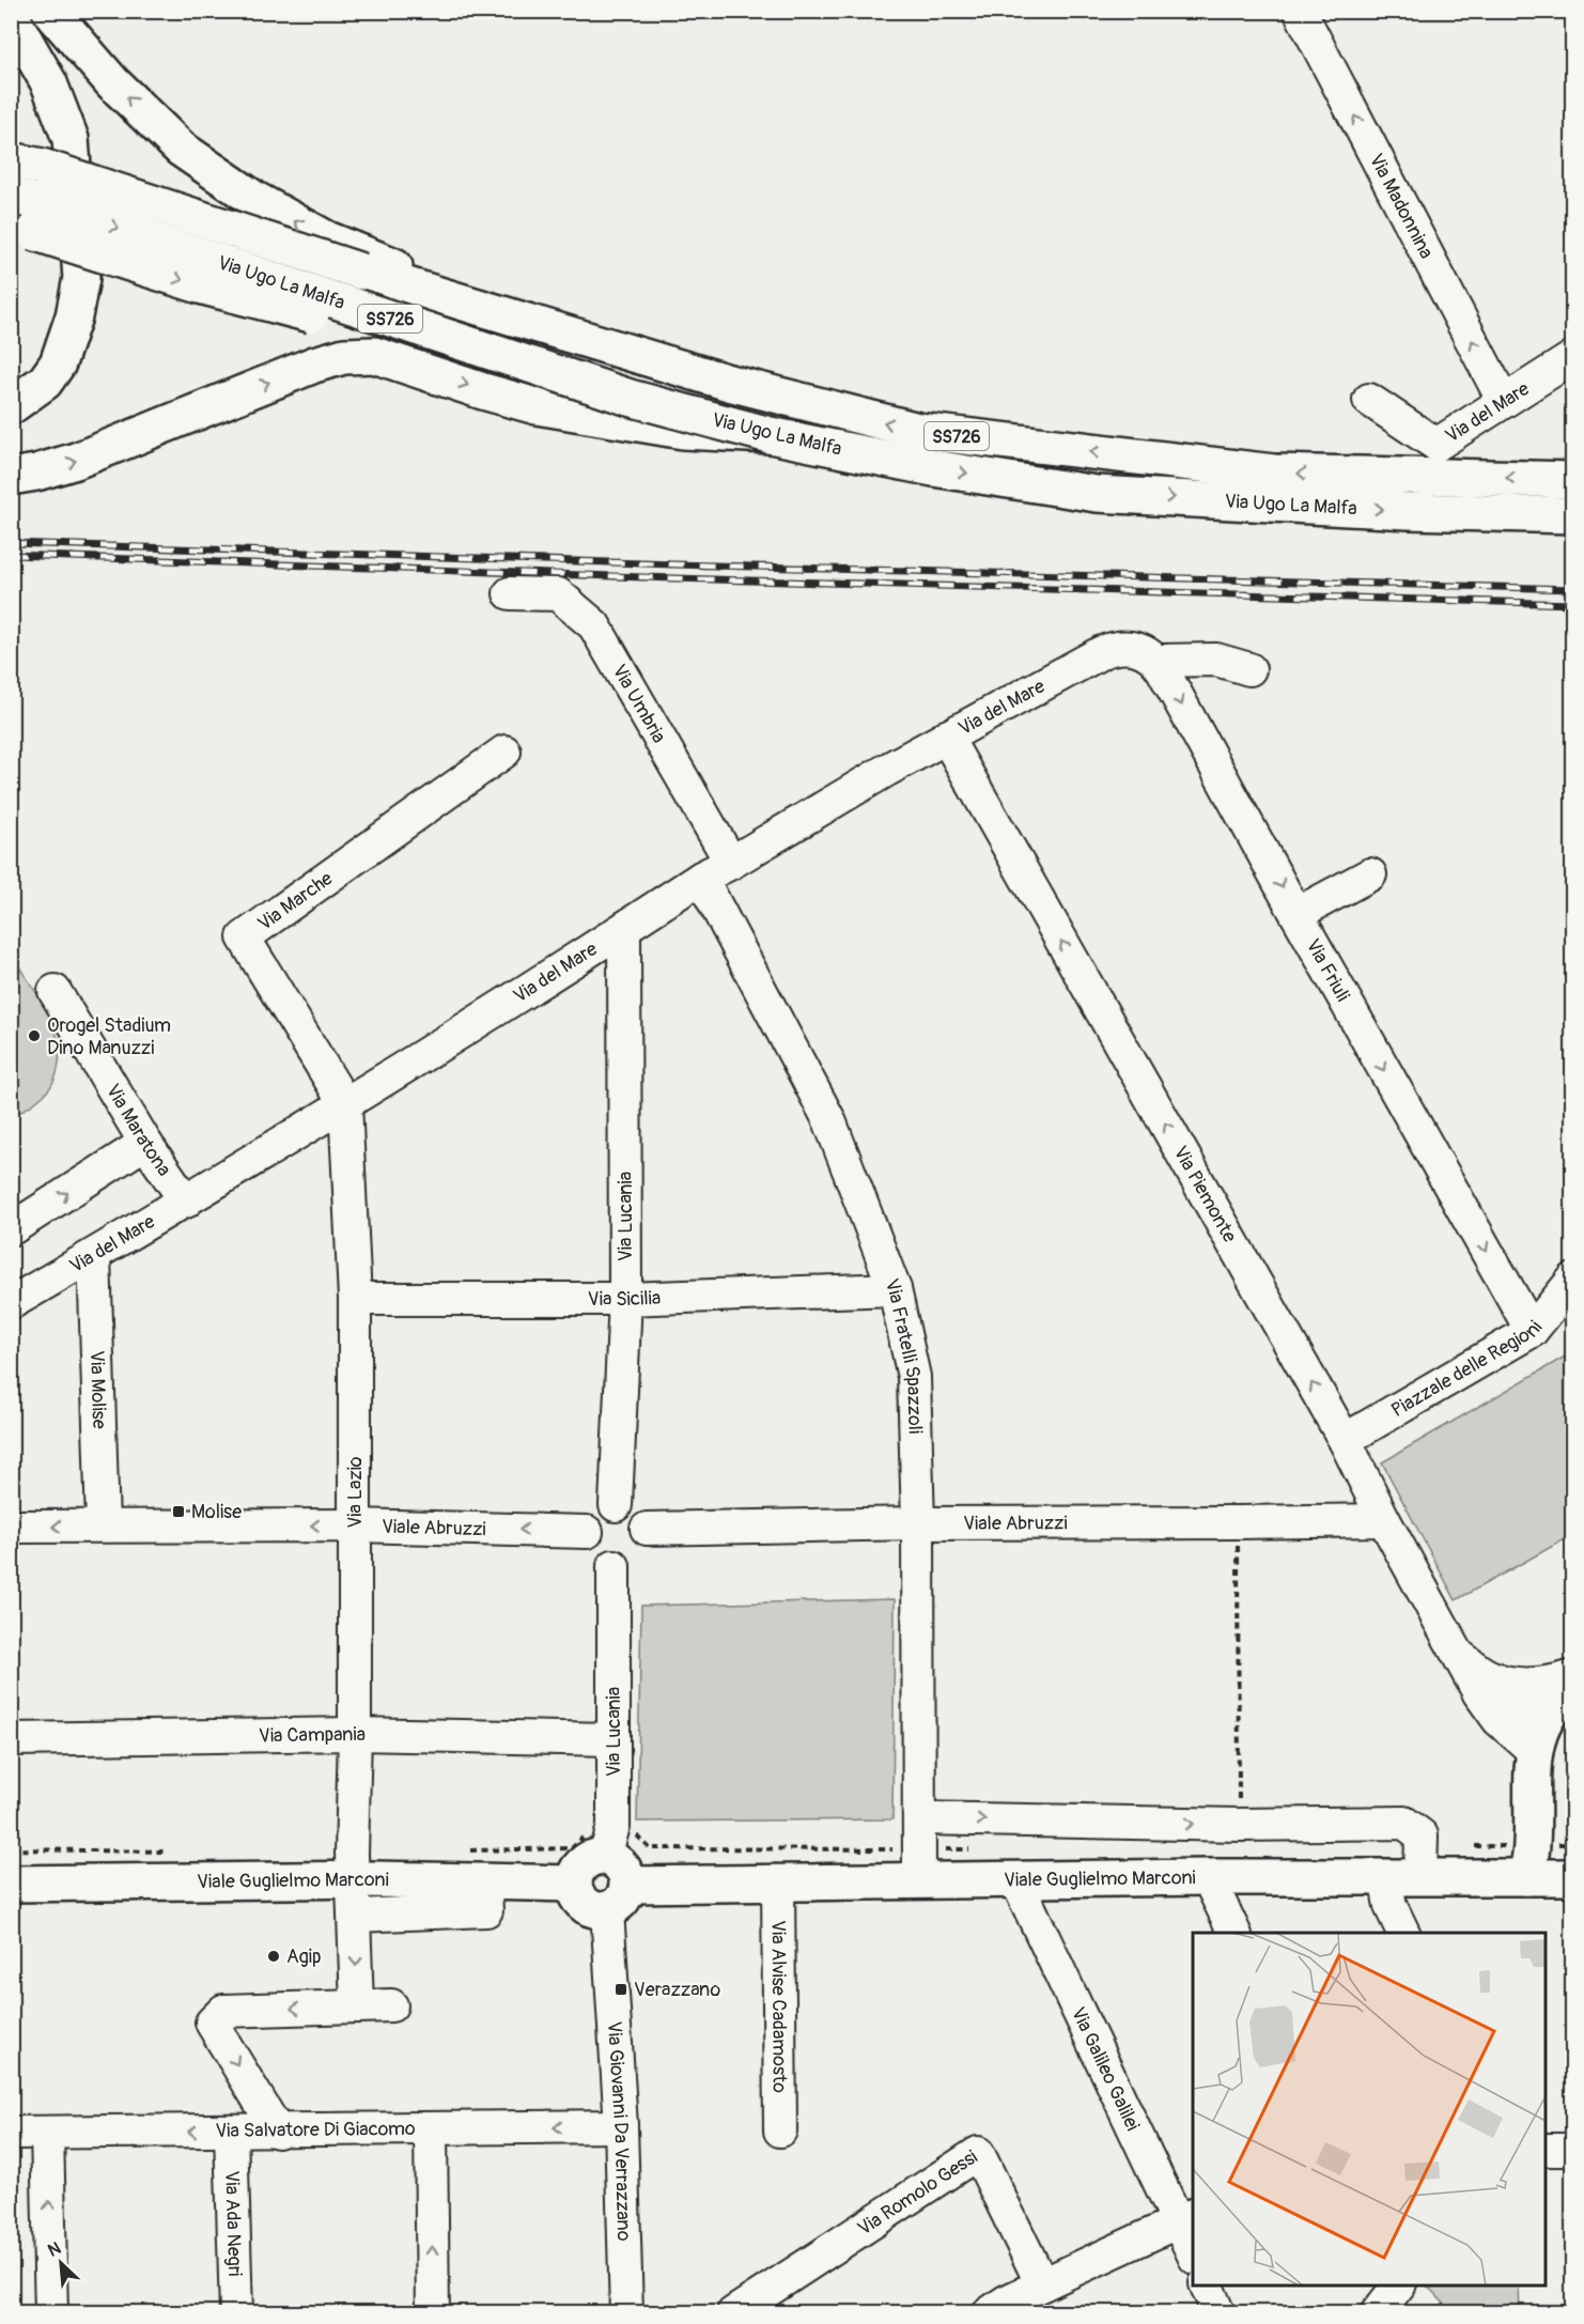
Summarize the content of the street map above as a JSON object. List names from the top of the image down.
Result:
{
  "streets": {
    "main road": ["Via Ugo La Malfa", "SS726", "Viale Guglielmo Marconi"],
    "street": [
      "Via Madonnina",
      "Via del Mare",
      "Via Umbria",
      "Via Marche",
      "Via Friuli",
      "Via Maratona",
      "Via Piemonte",
      "Via Lucania",
      "Via Sicilia",
      "Via Fratelli Spazzoli",
      "Piazzale delle Regioni",
      "Via Molise",
      "Via Lazio",
      "Viale Abruzzi",
      "Via Campania",
      "Via Alvise Cadamosto",
      "Via Galileo Galilei",
      "Via Salvatore Di Giacomo",
      "Via Giovanni Da Verrazzano",
      "Via Romolo Gessi",
      "Via Ada Negri"
    ]
  },
  "crossings": [
    ["Via Madonnina", "Via del Mare"],
    ["Via del Mare", "Via Umbria"],
    ["Via del Mare", "Via Marche"],
    ["Via del Mare", "Via Friuli"],
    ["Via del Mare", "Via Maratona"],
    ["Via del Mare", "Via Piemonte"],
    ["Via del Mare", "Via Lucania"],
    ["Via del Mare", "Via Fratelli Spazzoli"],
    ["Via del Mare", "Via Molise"],
    ["Via del Mare", "Via Lazio"],
    ["Via Marche", "Via Lazio"],
    ["Via Friuli", "Piazzale delle Regioni"],
    ["Via Piemonte", "Piazzale delle Regioni"],
    ["Via Piemonte", "Viale Abruzzi"],
    ["Via Lucania", "Via Sicilia"],
    ["Via Lucania", "Viale Abruzzi"],
    ["Via Lucania", "Via Campania"],
    ["Via Sicilia", "Via Fratelli Spazzoli"],
    ["Via Sicilia", "Via Lazio"],
    ["Via Fratelli Spazzoli", "Viale Abruzzi"],
    ["Via Fratelli Spazzoli", "Viale Guglielmo Marconi"],
    ["Via Molise", "Viale Abruzzi"],
    ["Via Lazio", "Viale Abruzzi"],
    ["Via Lazio", "Via Campania"],
    ["Via Lazio", "Viale Guglielmo Marconi"],
    ["Viale Guglielmo Marconi", "Via Alvise Cadamosto"],
    ["Viale Guglielmo Marconi", "Via Galileo Galilei"],
    ["Viale Guglielmo Marconi", "Via Giovanni Da Verrazzano"],
    ["Via Salvatore Di Giacomo", "Via Giovanni Da Verrazzano"],
    ["Via Salvatore Di Giacomo", "Via Ada Negri"]
  ],
  "one_way": [
    "Via Madonnina",
    "Via Friuli",
    "Via Piemonte",
    "Viale Abruzzi",
    "Via Salvatore Di Giacomo"
  ],
  "places": {
    "other": ["Orogel Stadium Dino Manuzzi", "Agip"],
    "transit": ["Molise", "Verazzano"]
  },
  "north": "top left"
}
